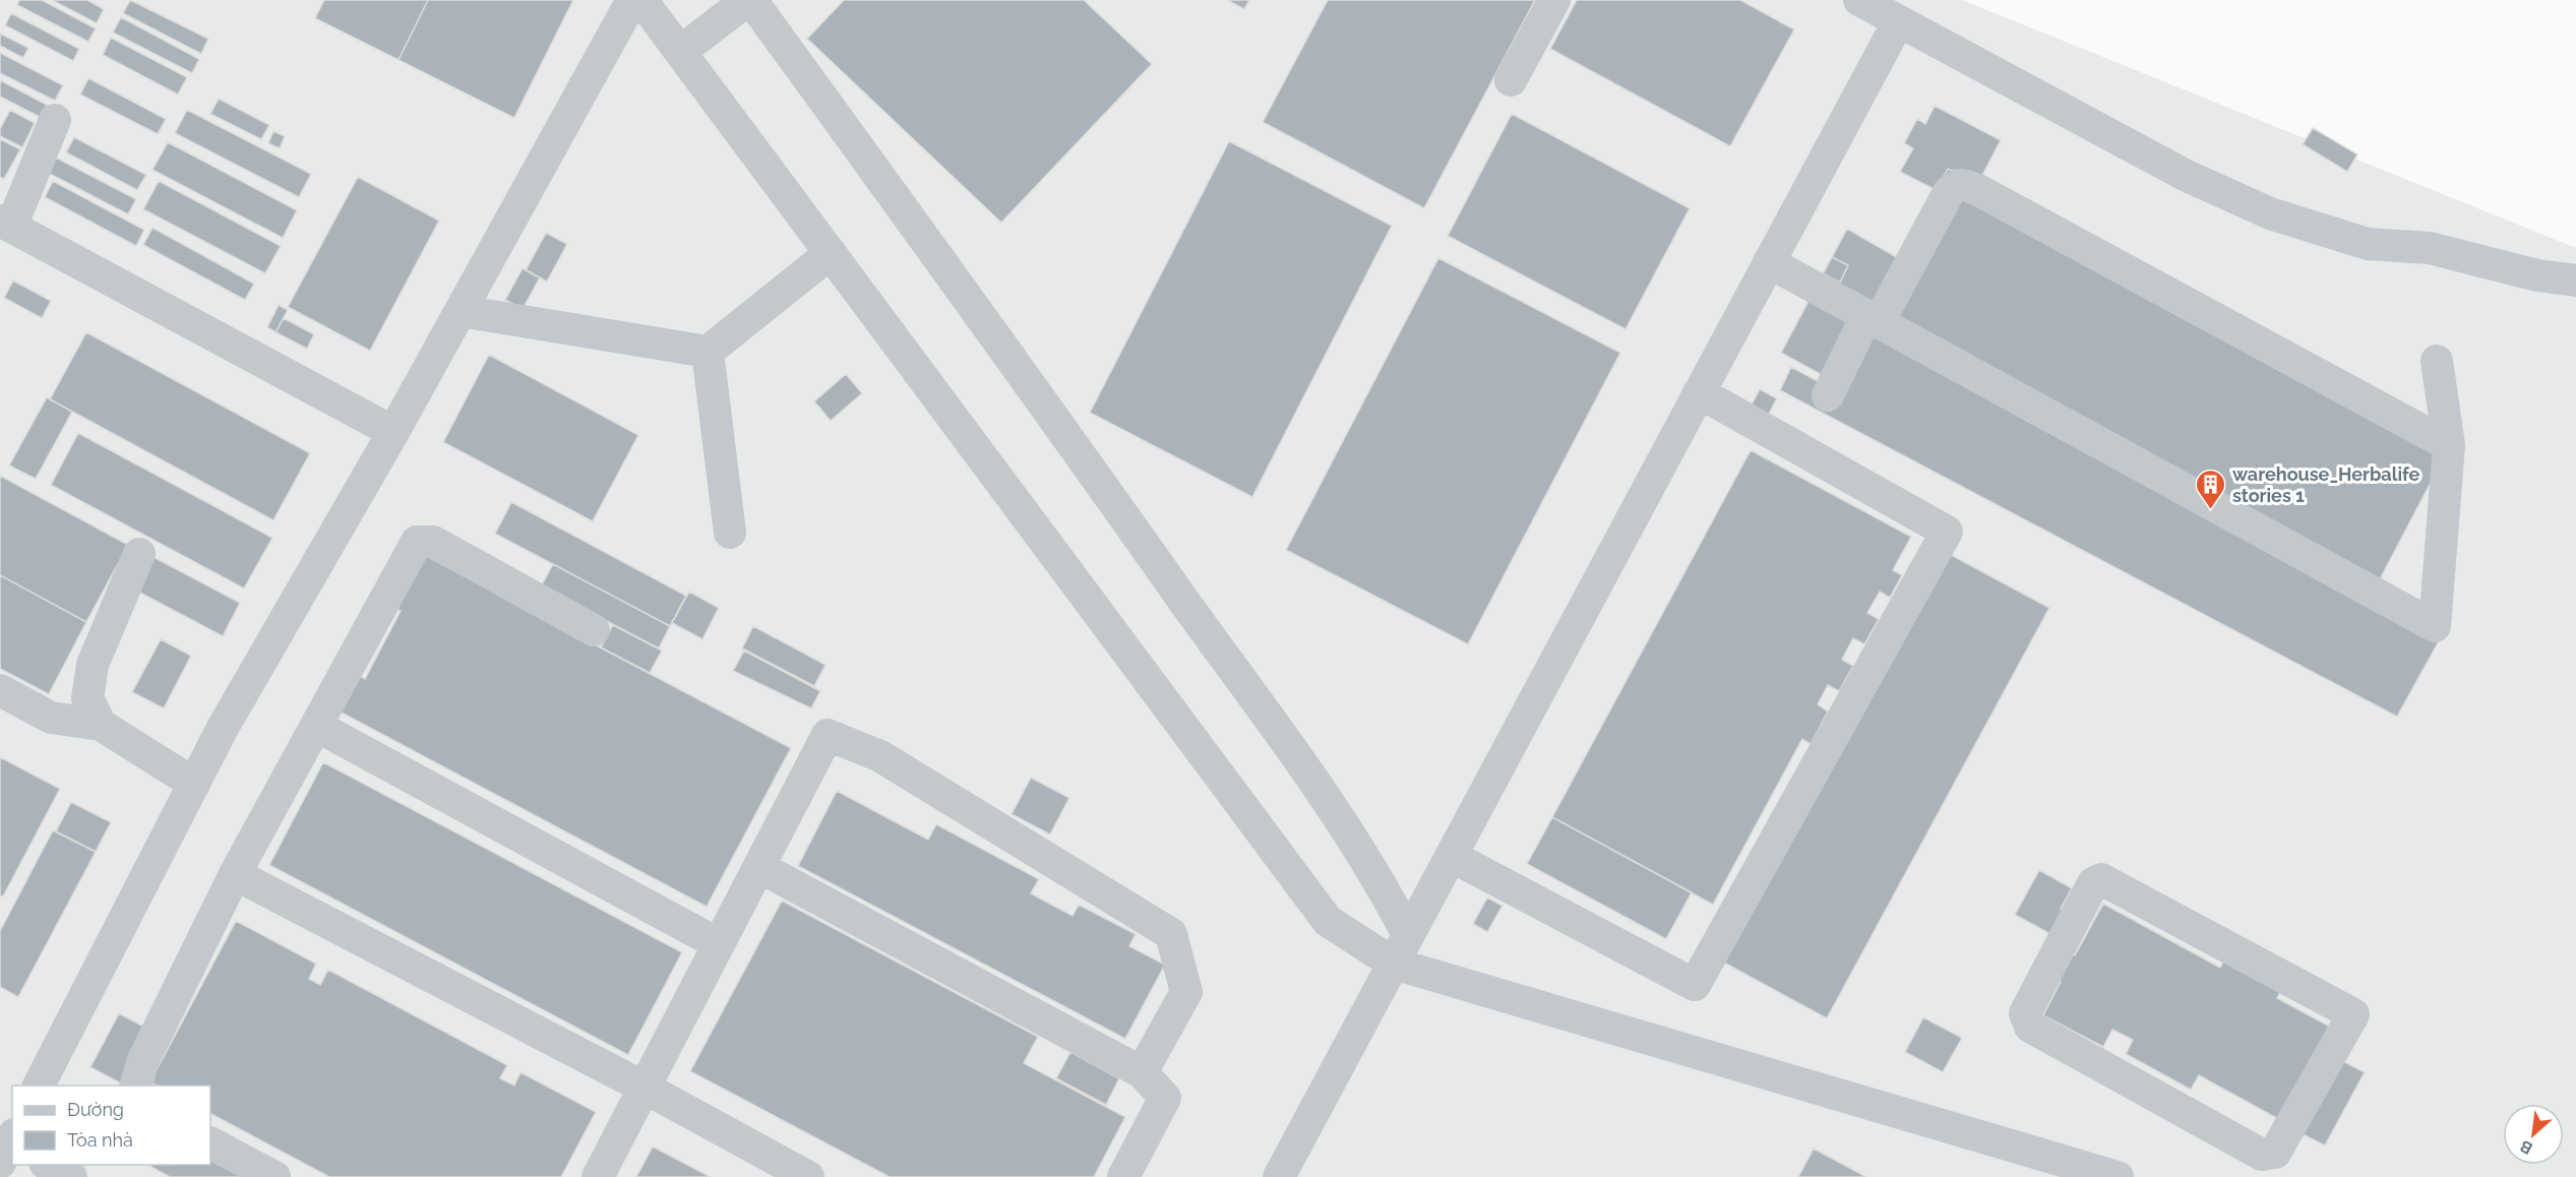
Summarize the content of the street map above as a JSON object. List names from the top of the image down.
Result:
{
  "places": {
    "building": ["warehouse_Herbalife stories 1"]
  },
  "legend": ["Đường", "Tòa nhà"],
  "north": "bottom left"
}
